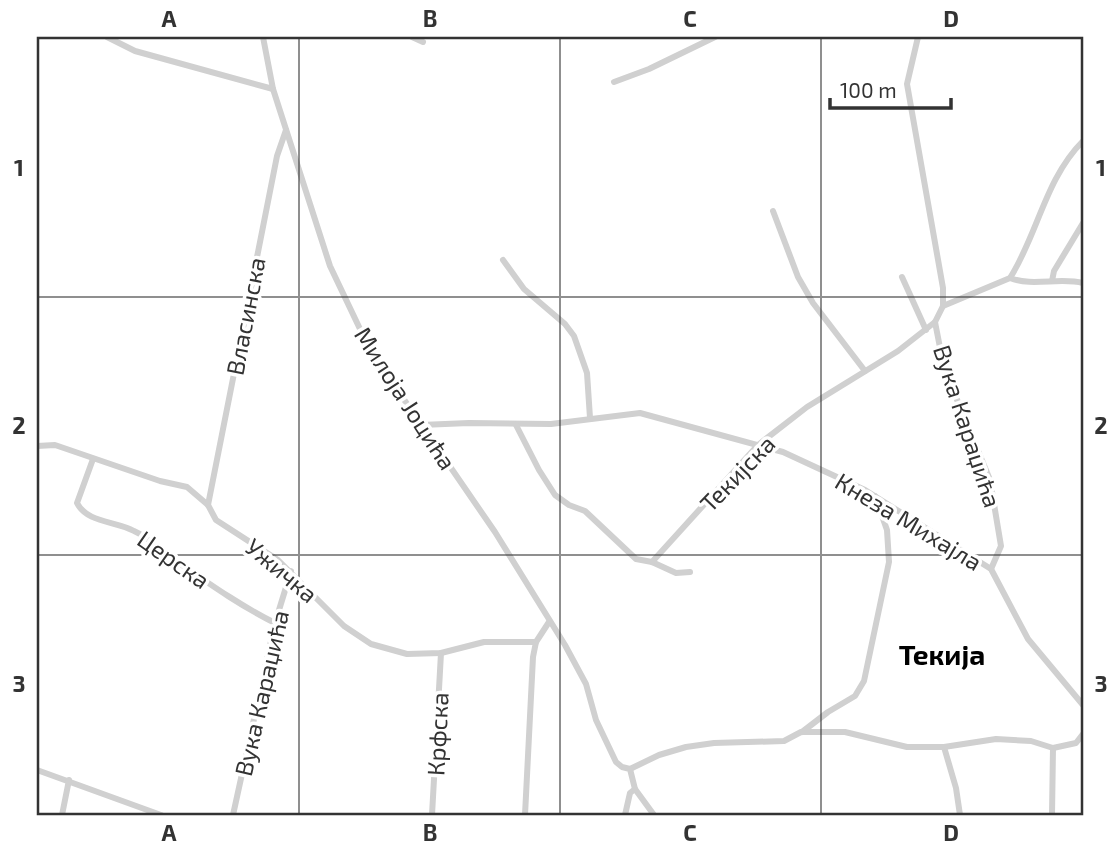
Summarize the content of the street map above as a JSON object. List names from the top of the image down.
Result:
{
  "streets": {
    "street": [
      "Власинска",
      "Милоја Јоцића",
      "Вука Караџића",
      "Текијска",
      "Кнеза Михајла",
      "Церска",
      "Ужичка",
      "Крфска"
    ]
  },
  "crossings": [
    ["Власинска", "Милоја Јоцића"],
    ["Власинска", "Ужичка"],
    ["Милоја Јоцића", "Кнеза Михајла"],
    ["Вука Караџића", "Текијска"],
    ["Вука Караџића", "Кнеза Михајла"],
    ["Вука Караџића", "Церска"],
    ["Вука Караџића", "Ужичка"],
    ["Текијска", "Кнеза Михајла"],
    ["Церска", "Ужичка"],
    ["Ужичка", "Крфска"]
  ],
  "districts": ["Текија"],
  "scale_bar": "100 m",
  "grid": {
    "columns": [
      "A",
      "B",
      "C",
      "D"
    ],
    "rows": ["1", "2", "3"]
  }
}
